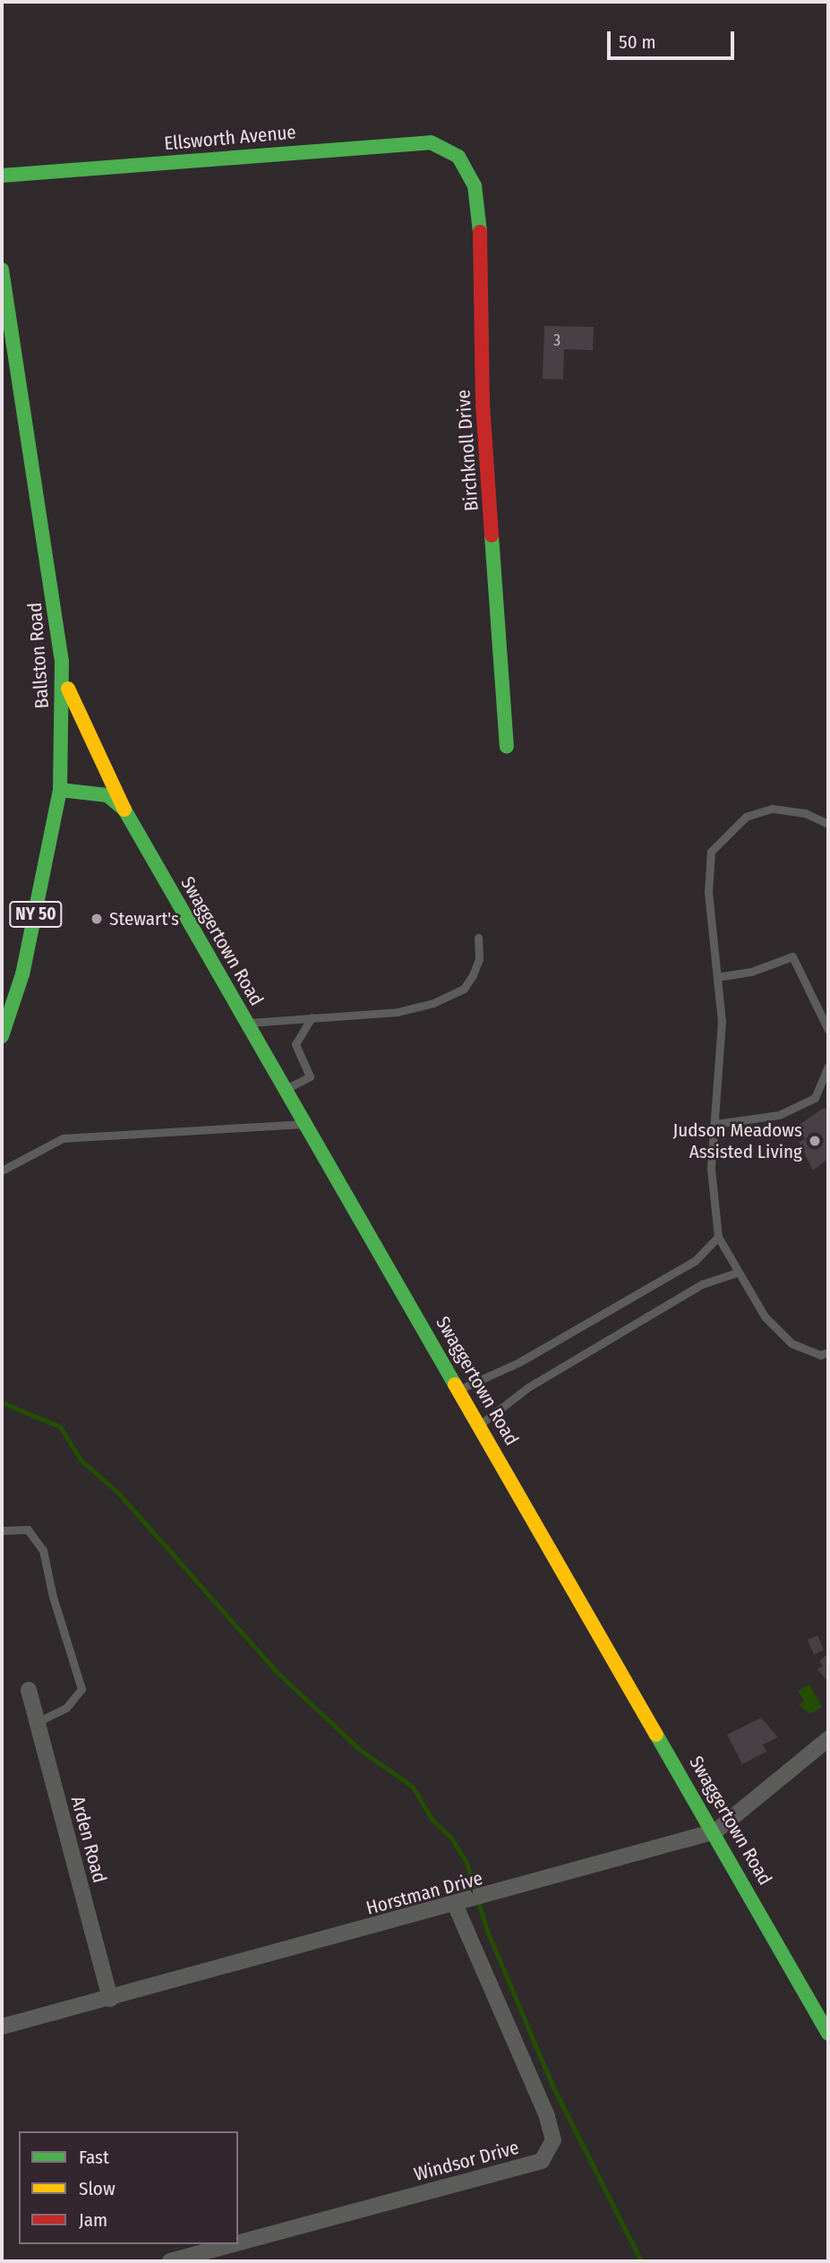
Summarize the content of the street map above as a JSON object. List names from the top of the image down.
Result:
{
  "streets": {
    "street": [
      "Ellsworth Avenue",
      "Birchknoll Drive",
      "Ballston Road",
      "NY 50",
      "Swaggertown Road",
      "Arden Road",
      "Horstman Drive",
      "Windsor Drive"
    ]
  },
  "crossings": [
    ["Ellsworth Avenue", "Birchknoll Drive"],
    ["Ballston Road", "Swaggertown Road"],
    ["Swaggertown Road", "Horstman Drive"],
    ["Arden Road", "Horstman Drive"],
    ["Horstman Drive", "Windsor Drive"]
  ],
  "places": ["Stewart's", "Judson Meadows Assisted Living"],
  "house_numbers": ["3"],
  "legend": ["Fast", "Slow", "Jam"],
  "scale_bar": "50 m"
}
